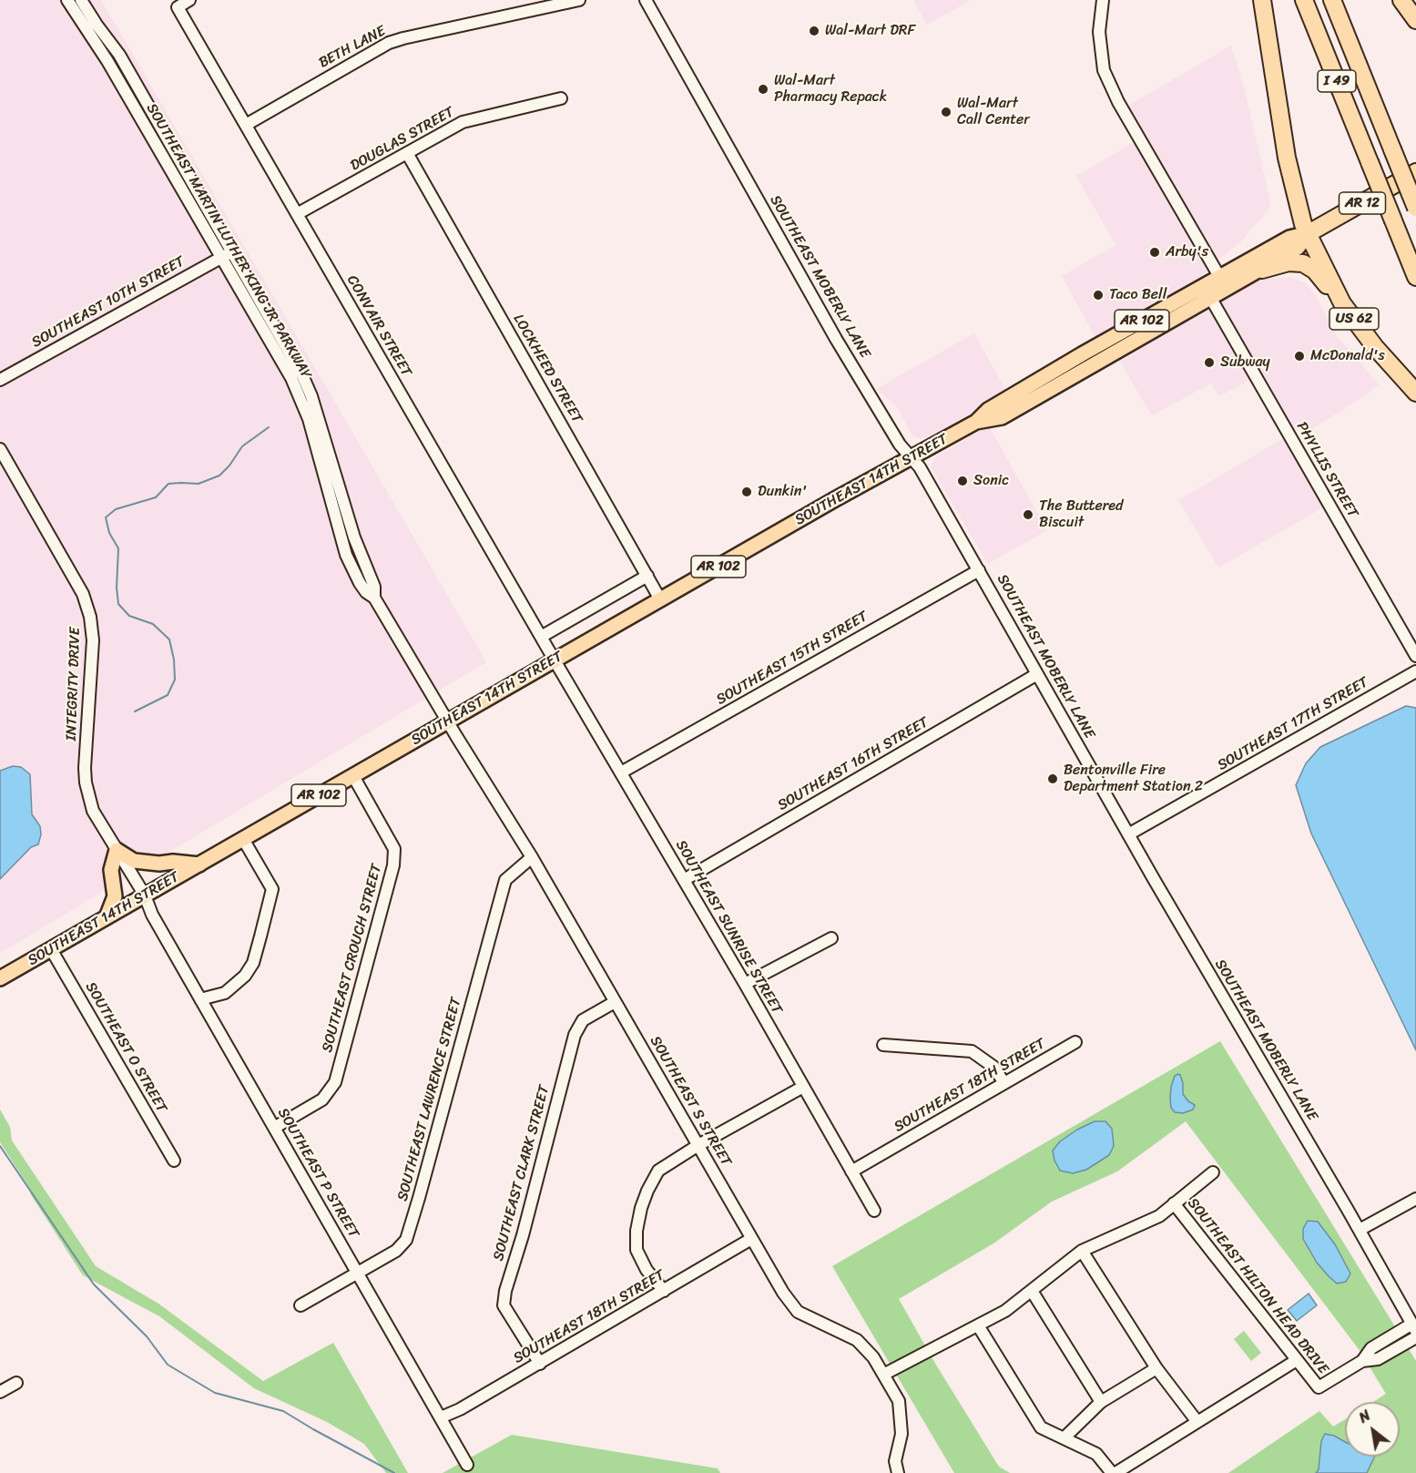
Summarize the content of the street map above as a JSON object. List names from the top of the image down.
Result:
{
  "streets": {
    "highway": [
      "I 49",
      "AR 12",
      "US 62",
      "SOUTHEAST 14TH STREET"
    ],
    "main road": ["AR 102"],
    "street": [
      "BETH LANE",
      "DOUGLAS STREET",
      "SOUTHEAST MARTIN LUTHER KING JR PARKWAY",
      "SOUTHEAST MOBERLY LANE",
      "SOUTHEAST 10TH STREET",
      "CONVAIR STREET",
      "LOCKHEED STREET",
      "PHYLLIS STREET",
      "SOUTHEAST 15TH STREET",
      "INTEGRITY DRIVE",
      "SOUTHEAST 17TH STREET",
      "SOUTHEAST 16TH STREET",
      "SOUTHEAST SUNRISE STREET",
      "SOUTHEAST CROUCH STREET",
      "SOUTHEAST O STREET",
      "SOUTHEAST 18TH STREET",
      "SOUTHEAST LAWRENCE STREET",
      "SOUTHEAST S STREET",
      "SOUTHEAST P STREET",
      "SOUTHEAST CLARK STREET",
      "SOUTHEAST HILTON HEAD DRIVE"
    ]
  },
  "crossings": [
    ["BETH LANE", "CONVAIR STREET"],
    ["DOUGLAS STREET", "CONVAIR STREET"],
    ["DOUGLAS STREET", "LOCKHEED STREET"],
    ["SOUTHEAST MARTIN LUTHER KING JR PARKWAY", "SOUTHEAST 10TH STREET"],
    ["SOUTHEAST MARTIN LUTHER KING JR PARKWAY", "SOUTHEAST 14TH STREET"],
    ["SOUTHEAST MARTIN LUTHER KING JR PARKWAY", "SOUTHEAST S STREET"],
    ["SOUTHEAST MOBERLY LANE", "SOUTHEAST 14TH STREET"],
    ["SOUTHEAST MOBERLY LANE", "SOUTHEAST 15TH STREET"],
    ["SOUTHEAST MOBERLY LANE", "SOUTHEAST 17TH STREET"],
    ["SOUTHEAST MOBERLY LANE", "SOUTHEAST 16TH STREET"],
    ["US 62", "SOUTHEAST 14TH STREET"],
    ["CONVAIR STREET", "SOUTHEAST 14TH STREET"],
    ["CONVAIR STREET", "SOUTHEAST SUNRISE STREET"],
    ["LOCKHEED STREET", "SOUTHEAST 14TH STREET"],
    ["PHYLLIS STREET", "SOUTHEAST 14TH STREET"],
    ["SOUTHEAST 14TH STREET", "INTEGRITY DRIVE"],
    ["SOUTHEAST 14TH STREET", "SOUTHEAST SUNRISE STREET"],
    ["SOUTHEAST 14TH STREET", "SOUTHEAST CROUCH STREET"],
    ["SOUTHEAST 14TH STREET", "SOUTHEAST O STREET"],
    ["SOUTHEAST 14TH STREET", "SOUTHEAST S STREET"],
    ["SOUTHEAST 14TH STREET", "SOUTHEAST P STREET"],
    ["SOUTHEAST 15TH STREET", "SOUTHEAST SUNRISE STREET"],
    ["INTEGRITY DRIVE", "SOUTHEAST P STREET"],
    ["SOUTHEAST 16TH STREET", "SOUTHEAST SUNRISE STREET"],
    ["SOUTHEAST SUNRISE STREET", "SOUTHEAST 18TH STREET"],
    ["SOUTHEAST CROUCH STREET", "SOUTHEAST P STREET"],
    ["SOUTHEAST 18TH STREET", "SOUTHEAST S STREET"],
    ["SOUTHEAST 18TH STREET", "SOUTHEAST P STREET"],
    ["SOUTHEAST 18TH STREET", "SOUTHEAST CLARK STREET"],
    ["SOUTHEAST LAWRENCE STREET", "SOUTHEAST S STREET"],
    ["SOUTHEAST LAWRENCE STREET", "SOUTHEAST P STREET"],
    ["SOUTHEAST S STREET", "SOUTHEAST CLARK STREET"]
  ],
  "places": [
    "Wal-Mart DRF",
    "Wal-Mart Pharmacy Repack",
    "Wal-Mart Call Center",
    "Arby's",
    "Taco Bell",
    "McDonald's",
    "Subway",
    "Sonic",
    "Dunkin'",
    "The Buttered Biscuit",
    "Bentonville Fire Department Station 2"
  ],
  "north": "top left"
}
